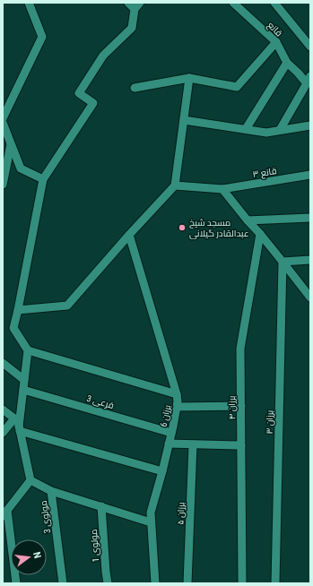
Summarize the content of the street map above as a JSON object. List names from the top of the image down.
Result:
{
  "streets": {
    "street": [
      "قانع",
      "قانع ۳",
      "فرعی 3",
      "برزان ۴",
      "برزان 6",
      "برزان ۳",
      "برزان ۵",
      "مولوی 3",
      "مولوی 1"
    ]
  },
  "crossings": [
    ["فرعی 3", "برزان 6"]
  ],
  "places": ["مسجد شیخ عبدالقادر گیلانی"],
  "north": "right"
}
